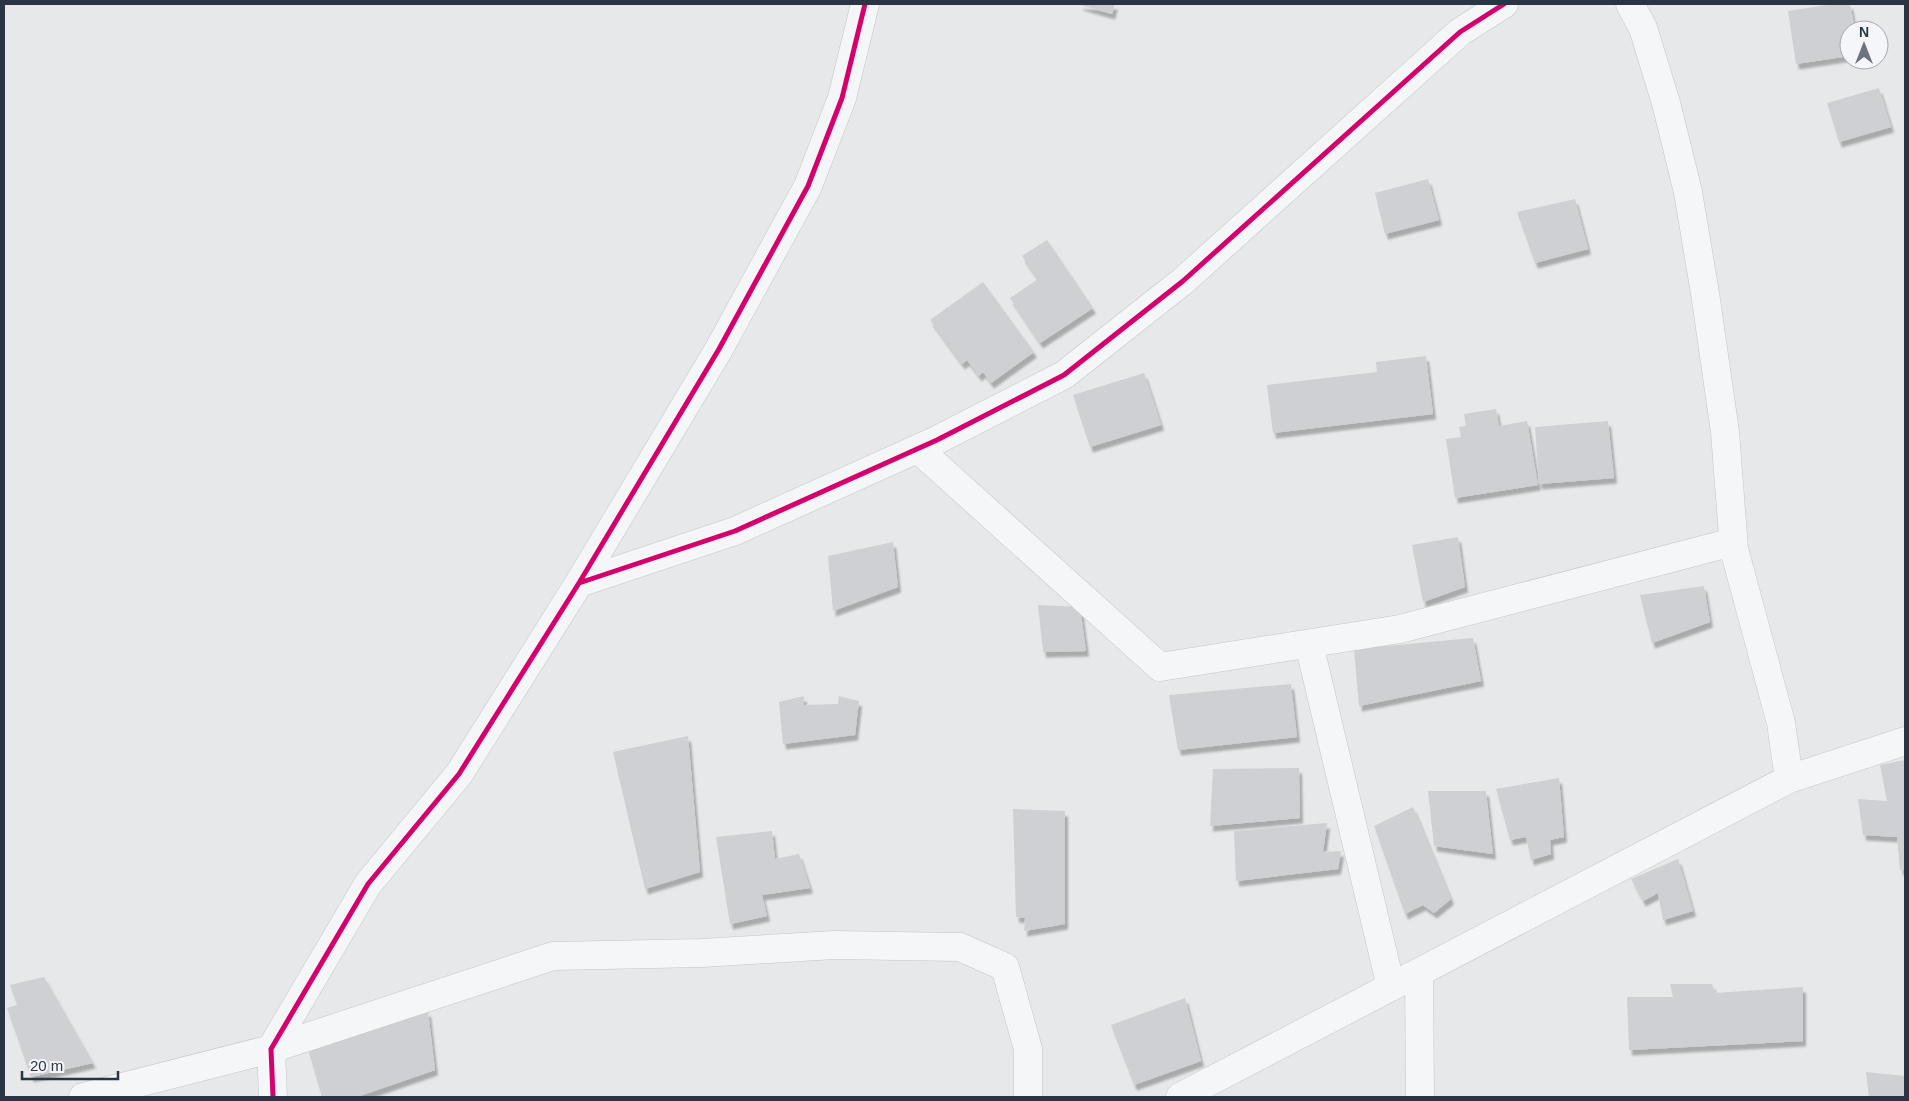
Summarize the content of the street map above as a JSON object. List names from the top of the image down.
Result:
{
  "scale_bar": "20 m",
  "north": "top"
}
